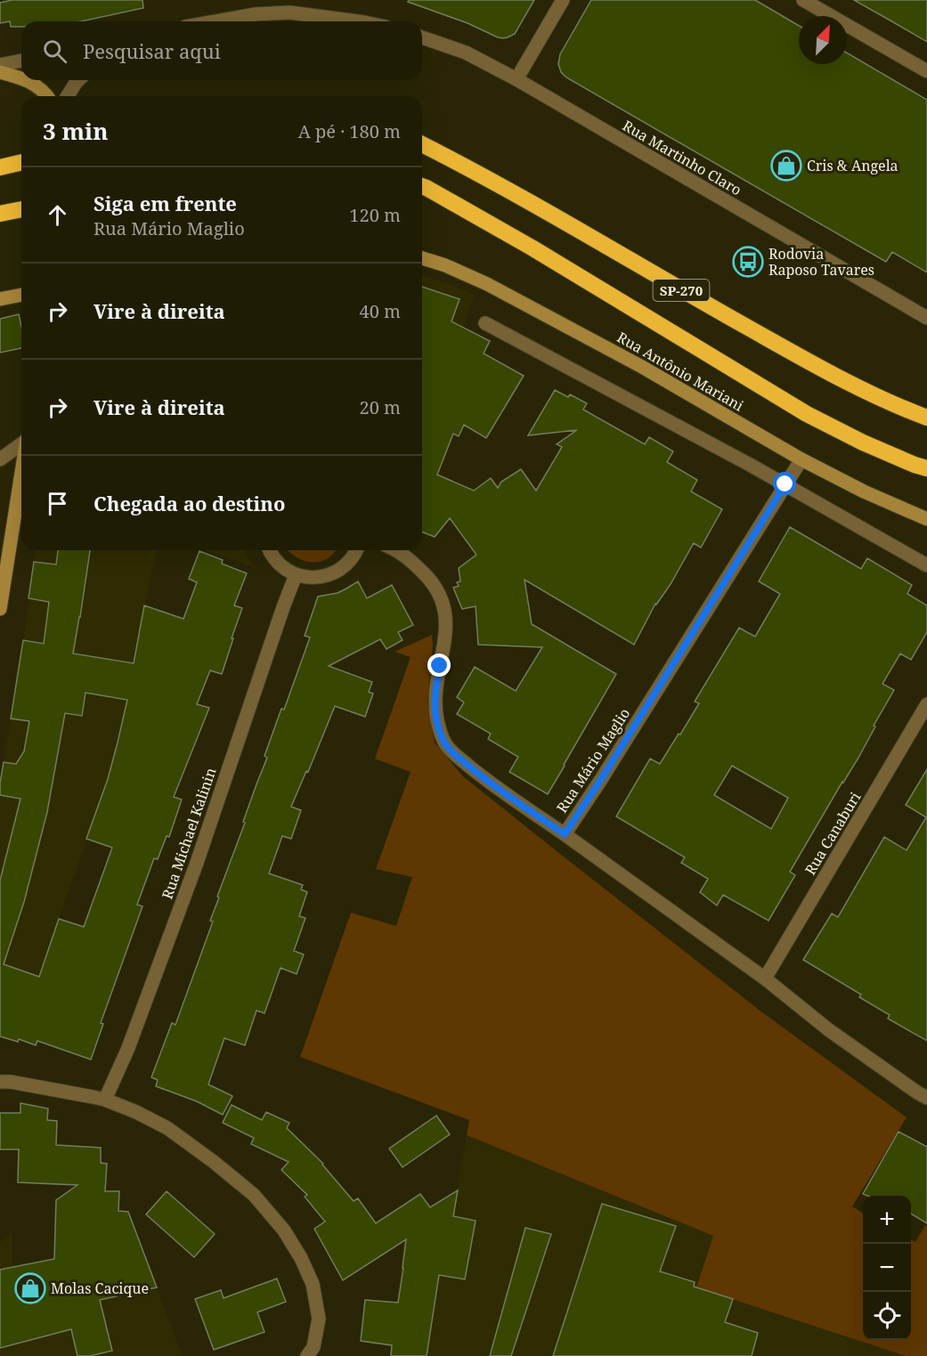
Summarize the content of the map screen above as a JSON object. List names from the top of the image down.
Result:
{
  "streets": {
    "highway": ["SP-270"],
    "main road": ["Rua Antônio Mariani"],
    "street": [
      "Rua Martinho Claro",
      "Rua Mário Maglio",
      "Rua Michael Kalinin",
      "Rua Canaburi"
    ]
  },
  "crossings": [
    ["Rua Antônio Mariani", "Rua Mário Maglio"],
    ["Rua Mário Maglio", "Rua Canaburi"]
  ],
  "places": {
    "shop": ["Cris & Angela", "Molas Cacique"],
    "bus stop": ["Rodovia Raposo Tavares"]
  },
  "north": "top right",
  "page": {
    "search": "Pesquisar aqui",
    "heading": ["3 min", "A pé · 180 m"],
    "list": [
      ["Siga em frente", "Rua Mário Maglio", "120 m"],
      ["Vire à direita", "40 m"],
      ["Vire à direita", "20 m"],
      "Chegada ao destino"
    ],
    "map_buttons": ["+", "−"]
  }
}
